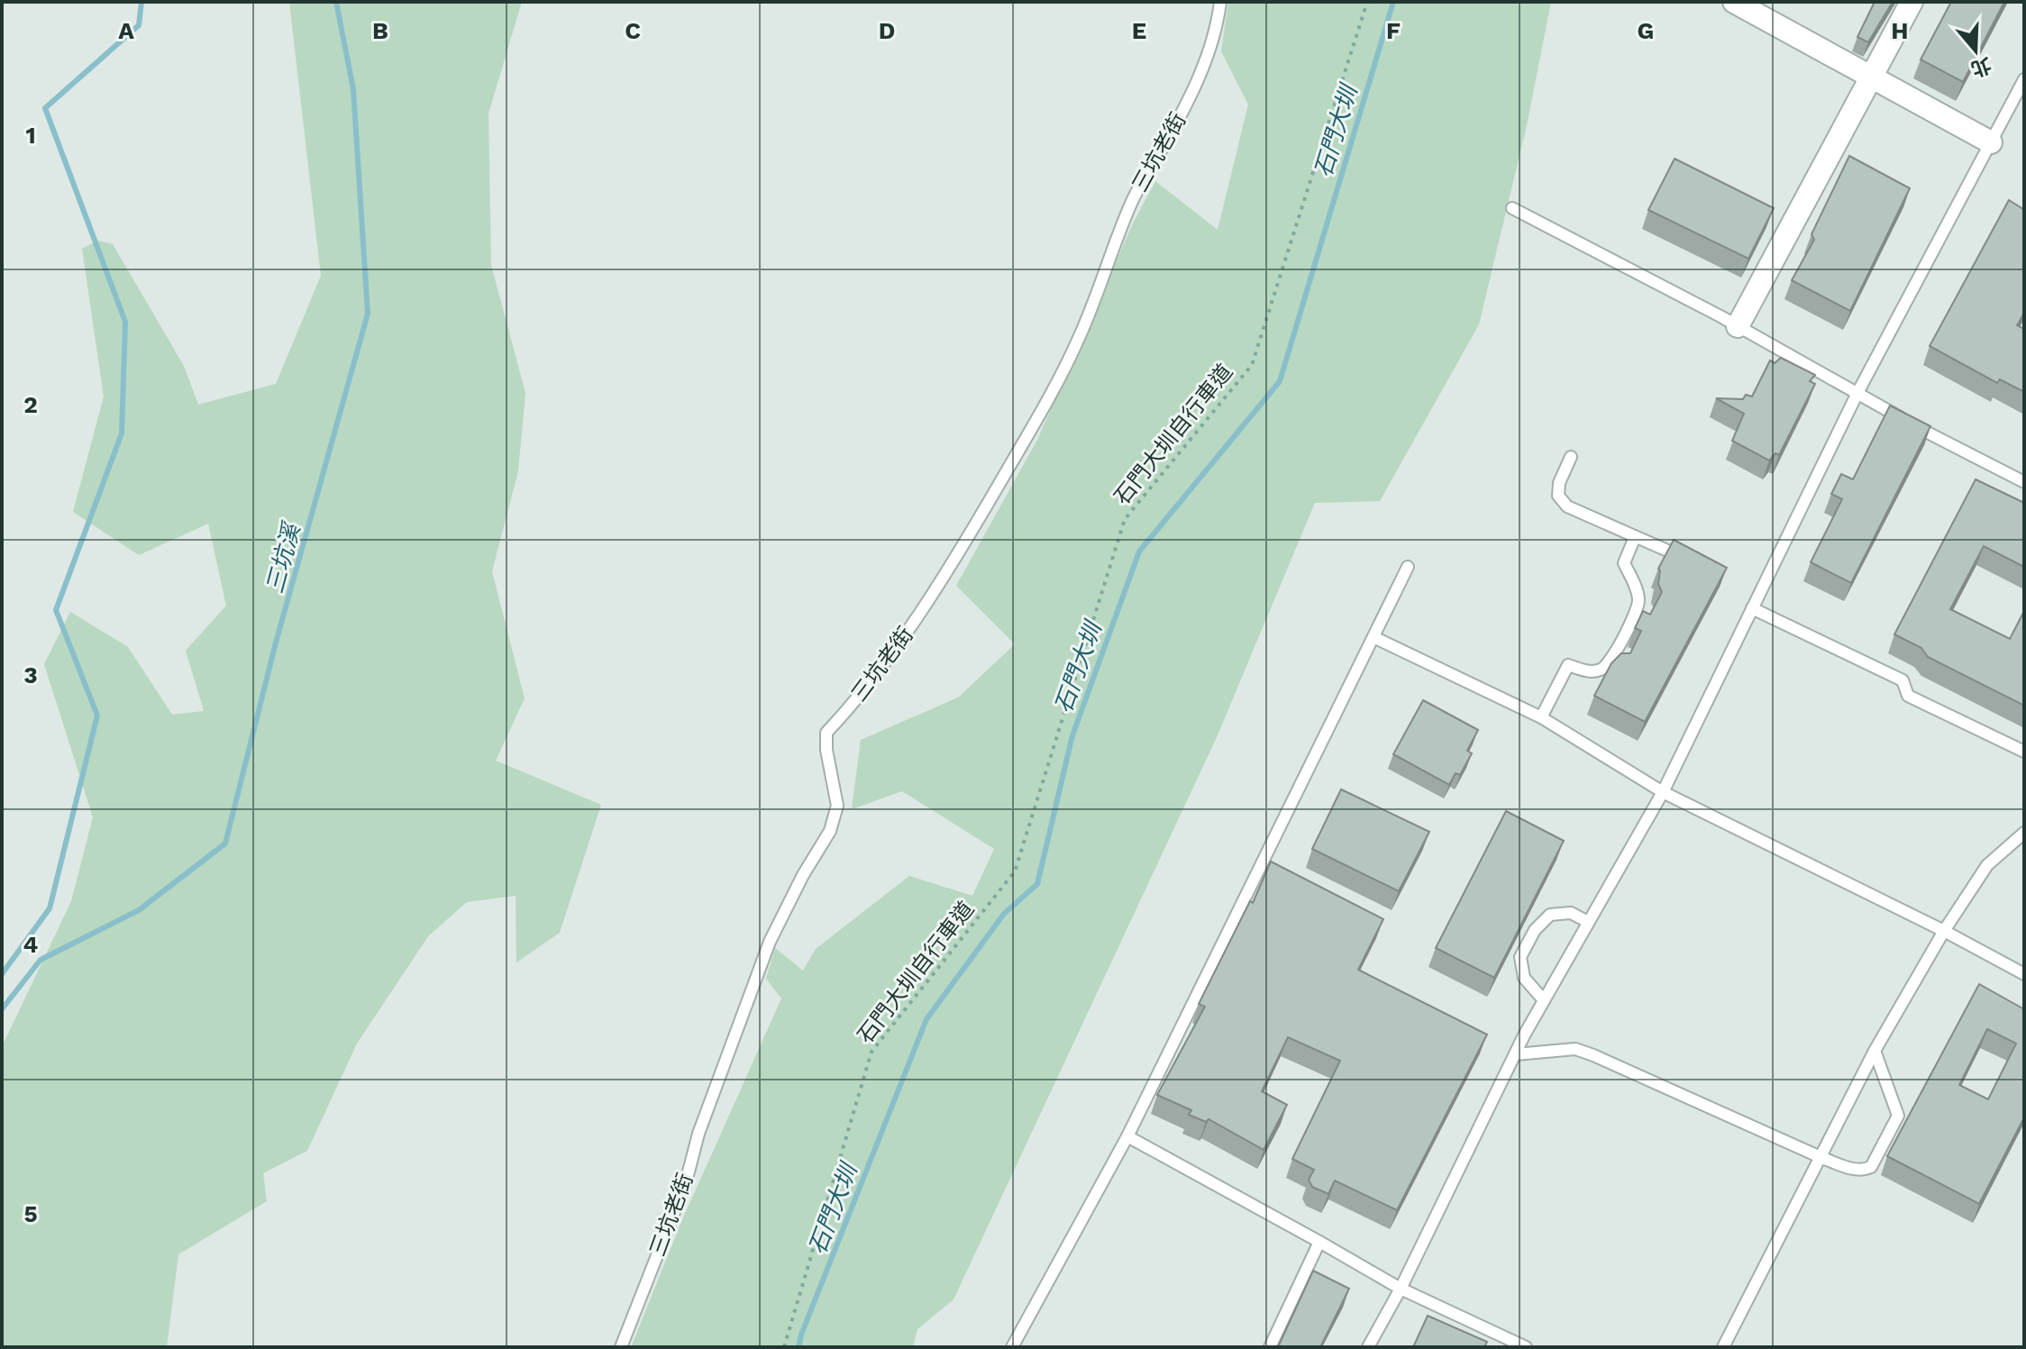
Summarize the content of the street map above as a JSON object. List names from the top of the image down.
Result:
{
  "streets": {
    "lane": ["三坑老街"],
    "path": ["石門大圳自行車道"]
  },
  "water": ["石門大圳", "三坑溪"],
  "north": "bottom",
  "grid": {
    "columns": [
      "A",
      "B",
      "C",
      "D",
      "E",
      "F",
      "G",
      "H"
    ],
    "rows": [
      "1",
      "2",
      "3",
      "4",
      "5"
    ]
  }
}
